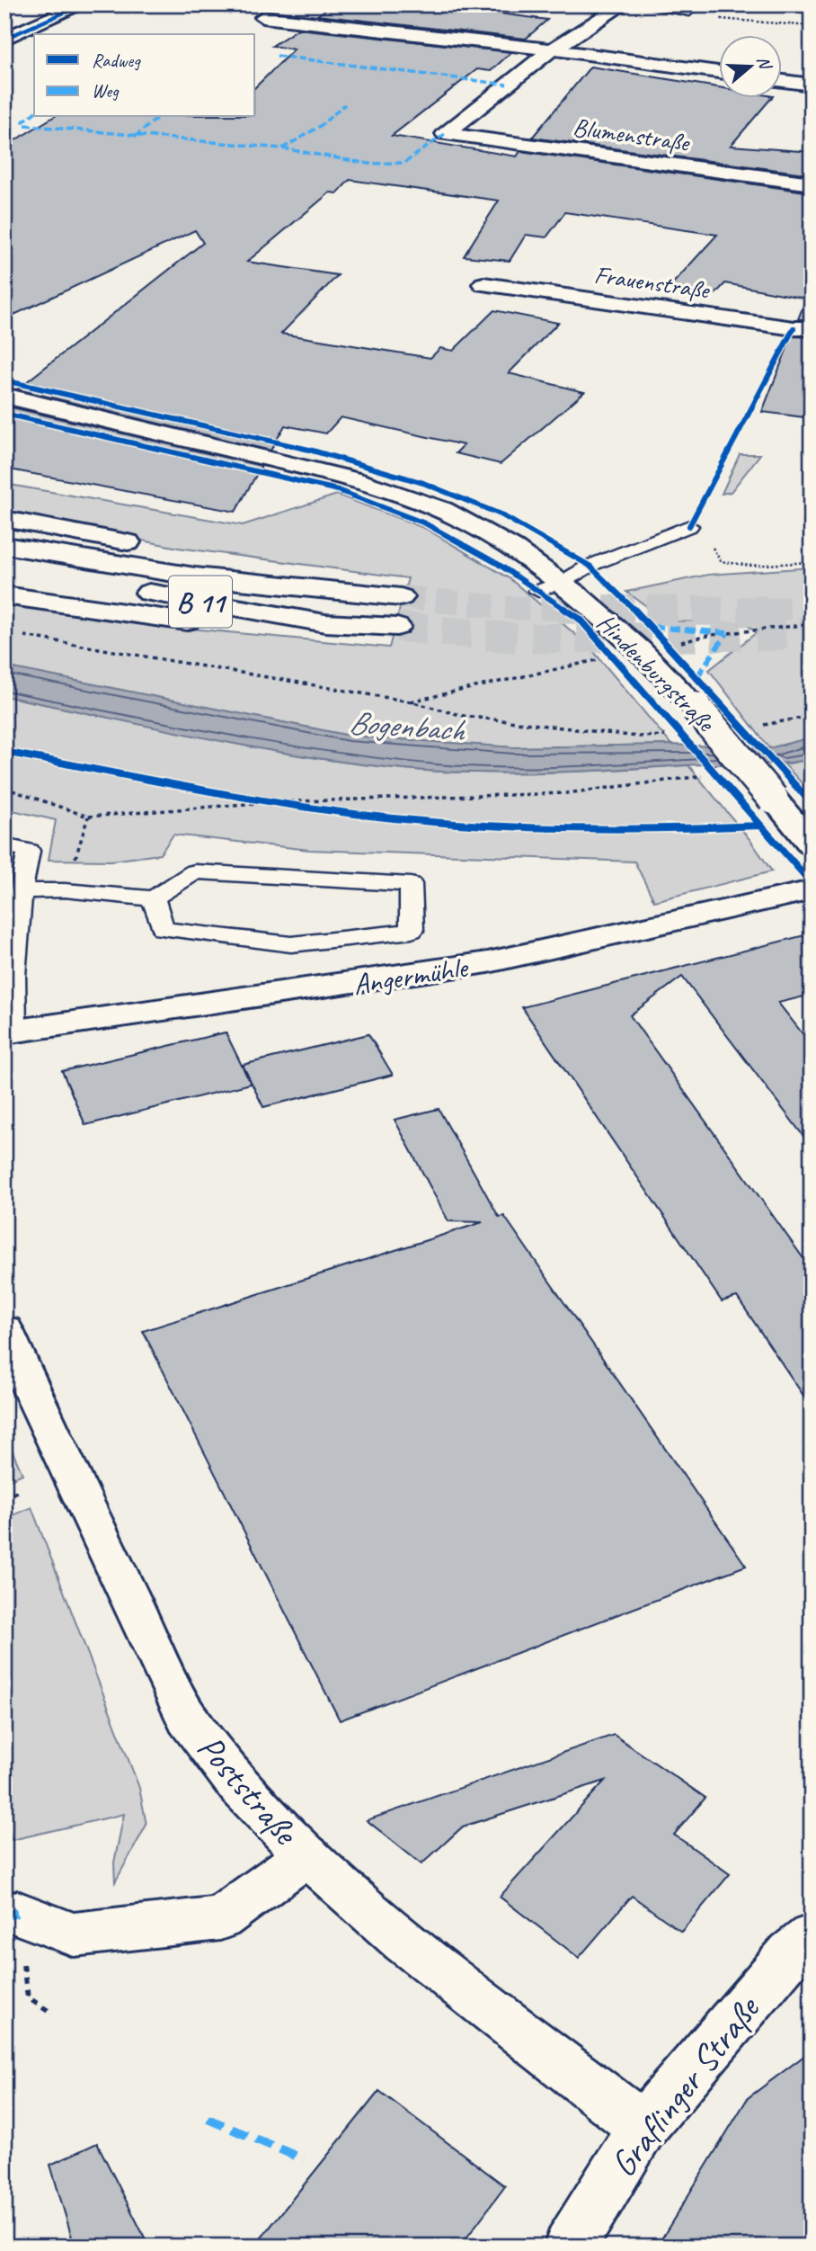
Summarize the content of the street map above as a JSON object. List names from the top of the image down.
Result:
{
  "streets": {
    "main road": [
      "Blumenstraße",
      "Frauenstraße",
      "B 11",
      "Hindenburgstraße",
      "Angermühle",
      "Poststraße",
      "Graflinger Straße"
    ]
  },
  "crossings": [
    ["Poststraße", "Graflinger Straße"]
  ],
  "water": ["Bogenbach"],
  "legend": ["Radweg", "Weg"],
  "north": "right"
}
